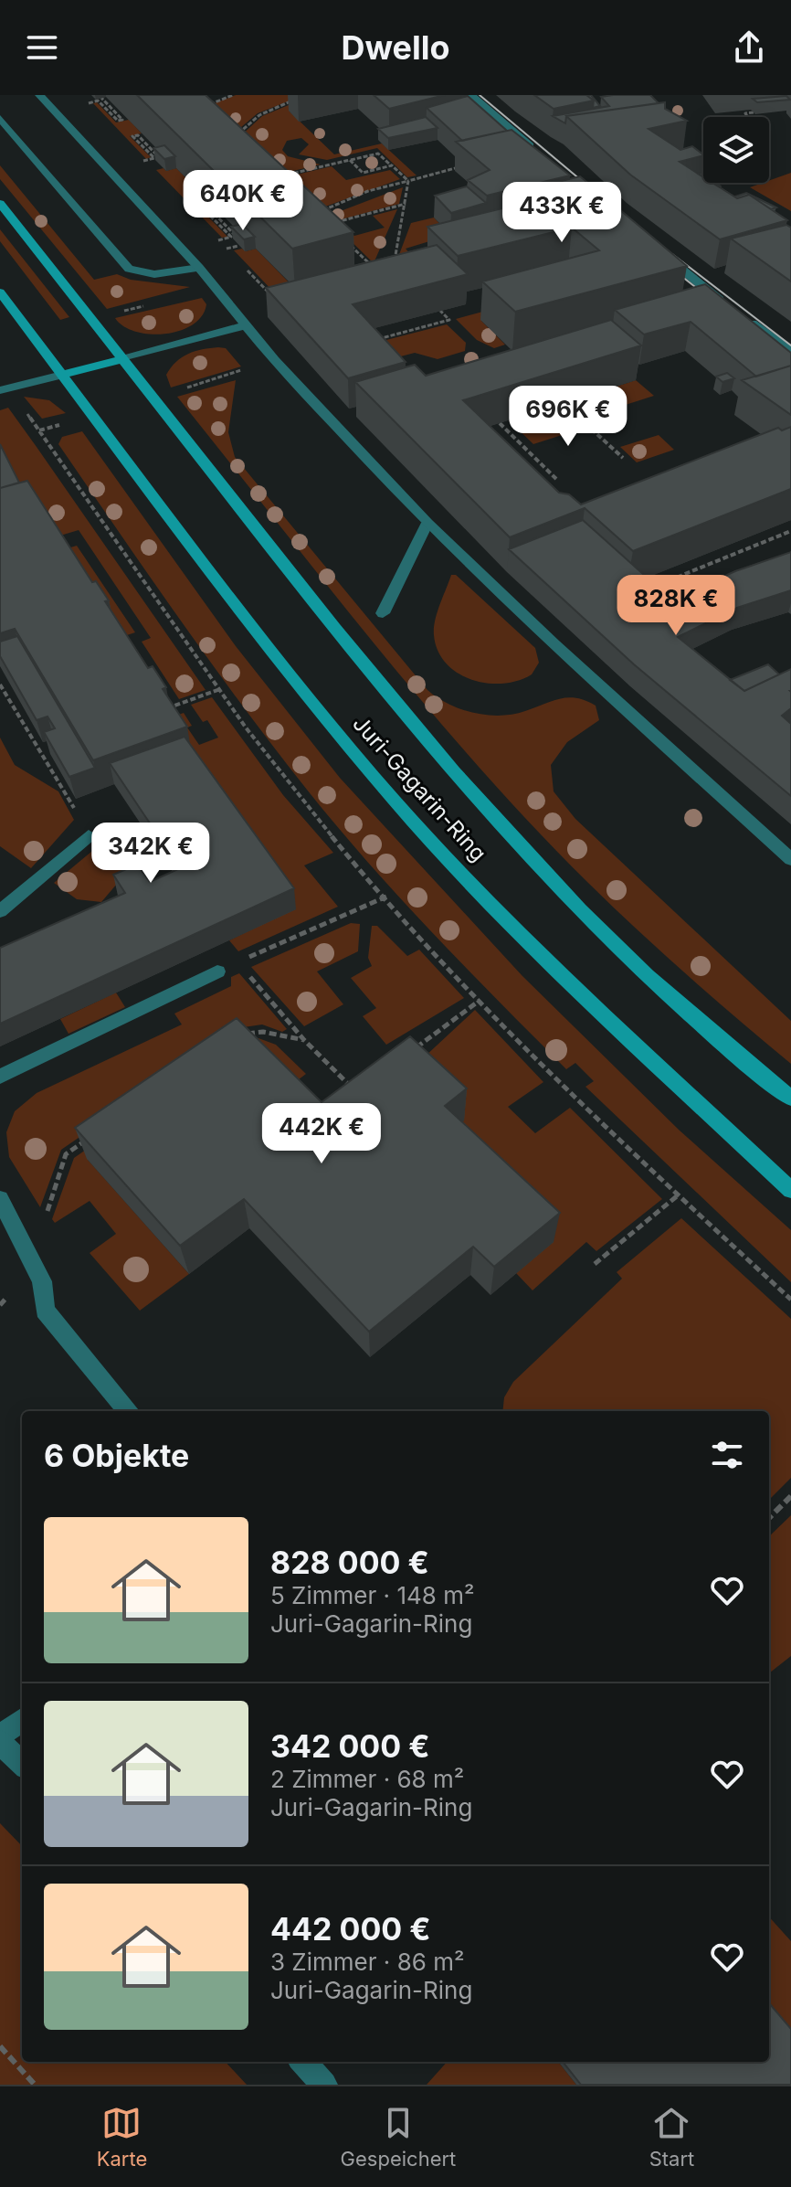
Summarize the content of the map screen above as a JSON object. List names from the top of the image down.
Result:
{
  "streets": {
    "street": ["Juri-Gagarin-Ring"]
  },
  "page": {
    "header": "Dwello",
    "price": [
      "640K €",
      "433K €",
      "696K €",
      "828K €",
      "342K €",
      "442K €"
    ],
    "heading": "6 Objekte",
    "list": [
      {
        "name": "828 000 €",
        "note": "5 Zimmer · 148 m² · Juri-Gagarin-Ring"
      },
      {
        "name": "342 000 €",
        "note": "2 Zimmer · 68 m² · Juri-Gagarin-Ring"
      },
      {
        "name": "442 000 €",
        "note": "3 Zimmer · 86 m² · Juri-Gagarin-Ring"
      }
    ],
    "tabs": ["Karte", "Gespeichert", "Start"]
  }
}
